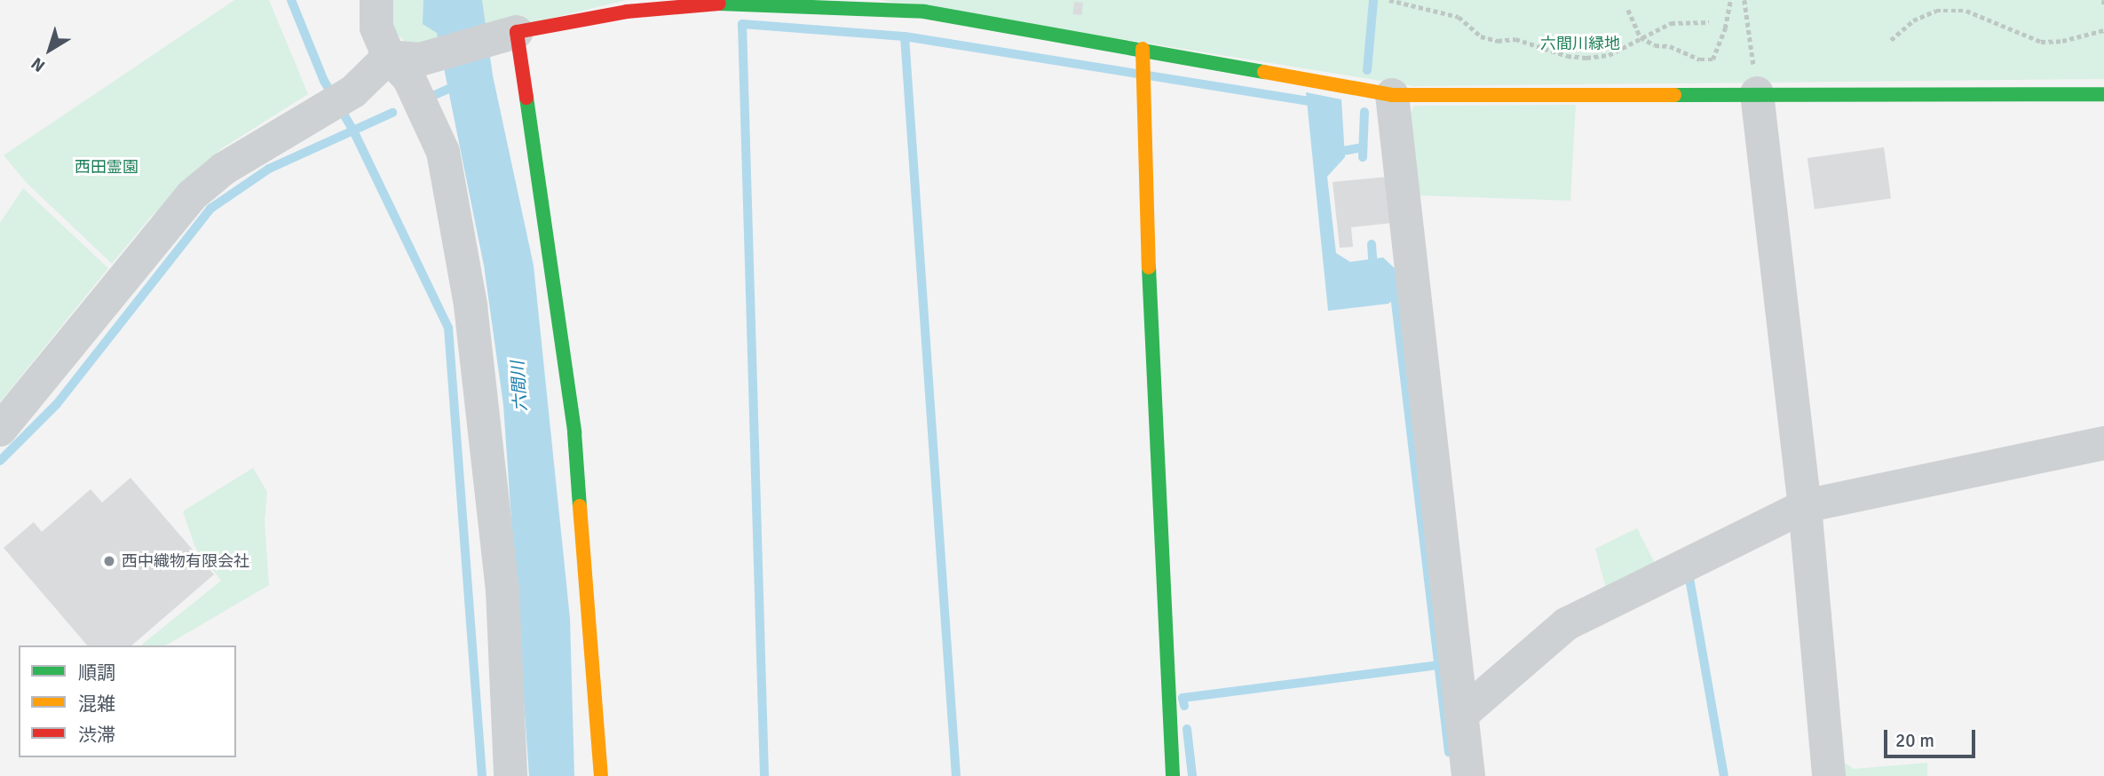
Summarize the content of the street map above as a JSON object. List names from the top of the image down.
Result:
{
  "water": ["六間川"],
  "parks": ["六間川緑地", "西田霊園"],
  "places": ["西中織物有限会社"],
  "legend": ["順調", "混雑", "渋滞"],
  "scale_bar": "20 m",
  "north": "bottom left"
}
